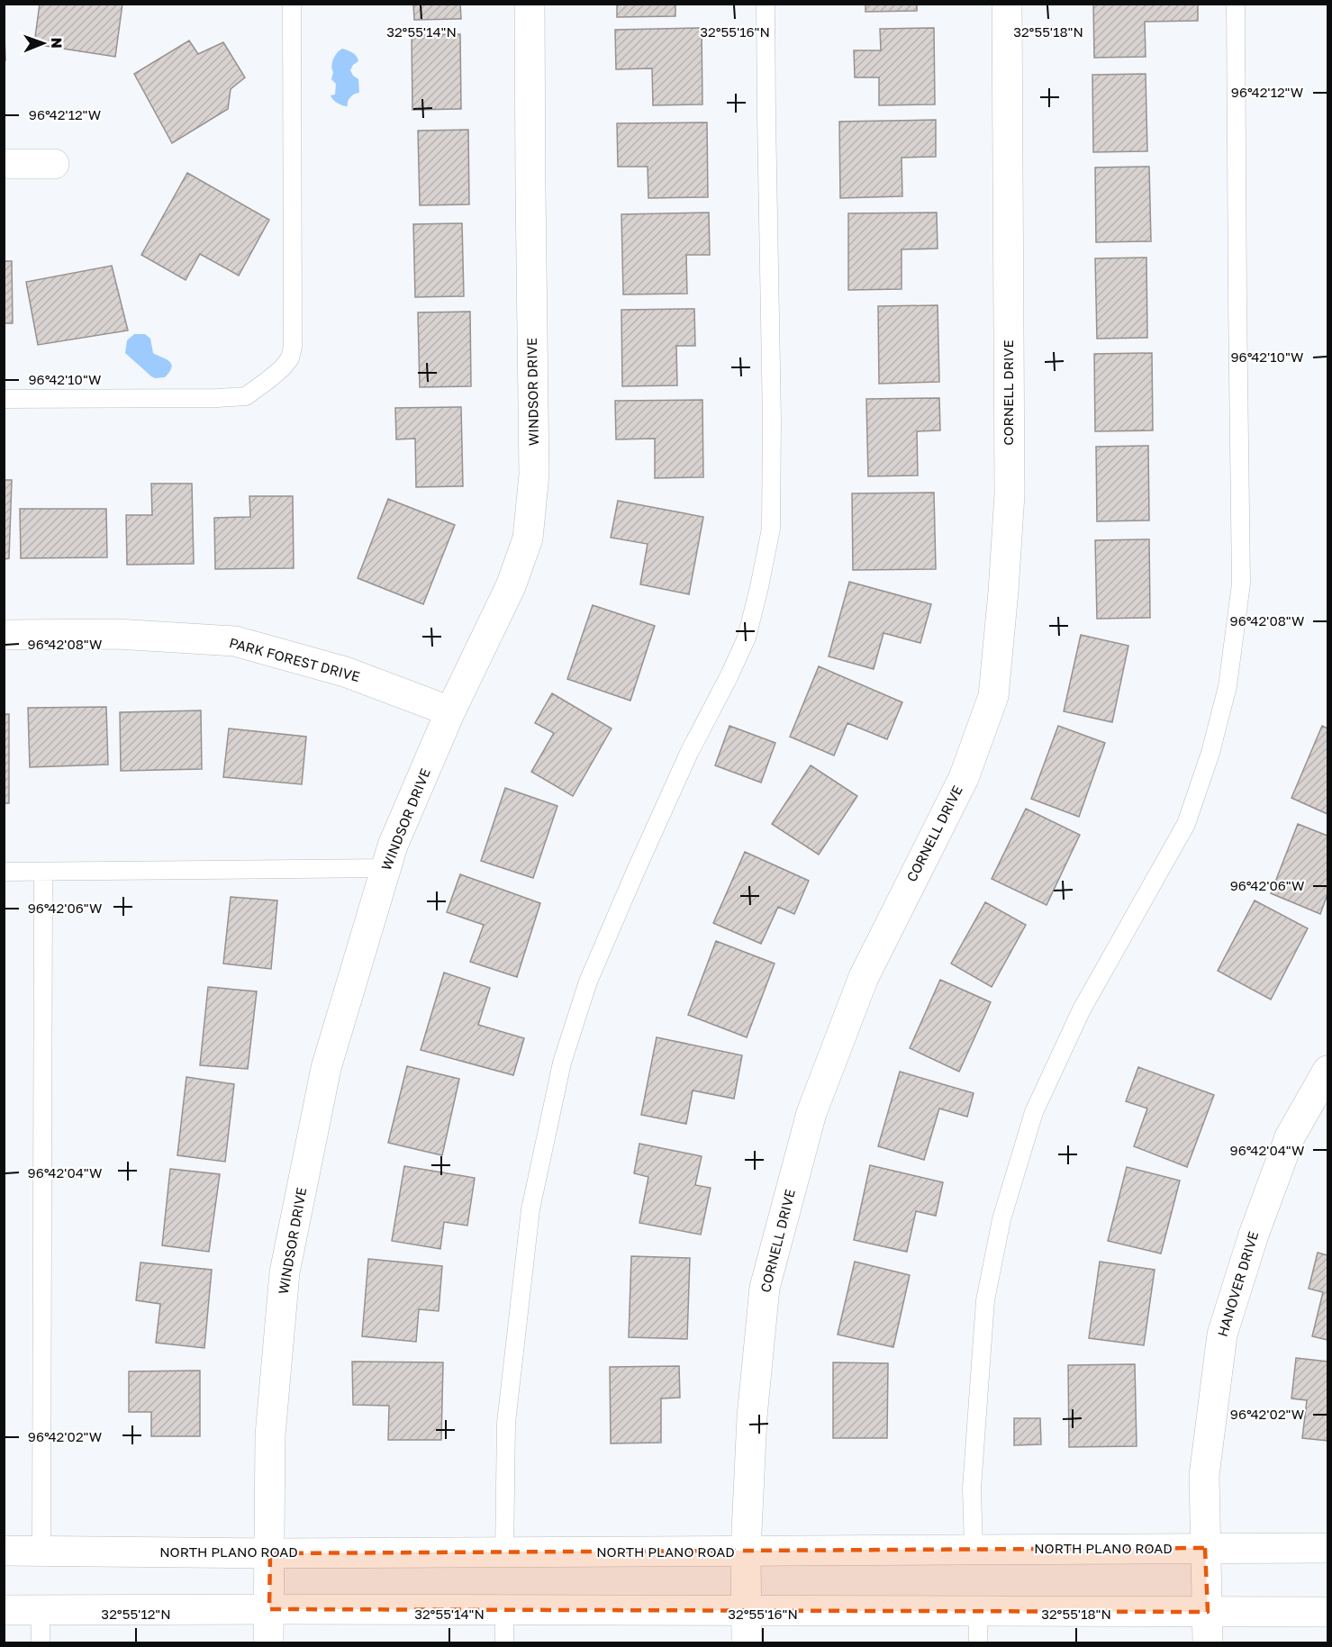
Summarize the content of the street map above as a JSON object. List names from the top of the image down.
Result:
{
  "streets": {
    "street": [
      "WINDSOR DRIVE",
      "CORNELL DRIVE",
      "PARK FOREST DRIVE",
      "HANOVER DRIVE",
      "NORTH PLANO ROAD"
    ]
  },
  "crossings": [
    ["WINDSOR DRIVE", "PARK FOREST DRIVE"],
    ["WINDSOR DRIVE", "NORTH PLANO ROAD"],
    ["CORNELL DRIVE", "NORTH PLANO ROAD"],
    ["HANOVER DRIVE", "NORTH PLANO ROAD"]
  ],
  "north": "right",
  "coordinates": [
    "32°55'14\"N",
    "32°55'16\"N",
    "32°55'18\"N",
    "96°42'12\"W",
    "96°42'10\"W",
    "96°42'08\"W",
    "96°42'06\"W",
    "96°42'04\"W",
    "96°42'02\"W",
    "32°55'12\"N"
  ]
}
